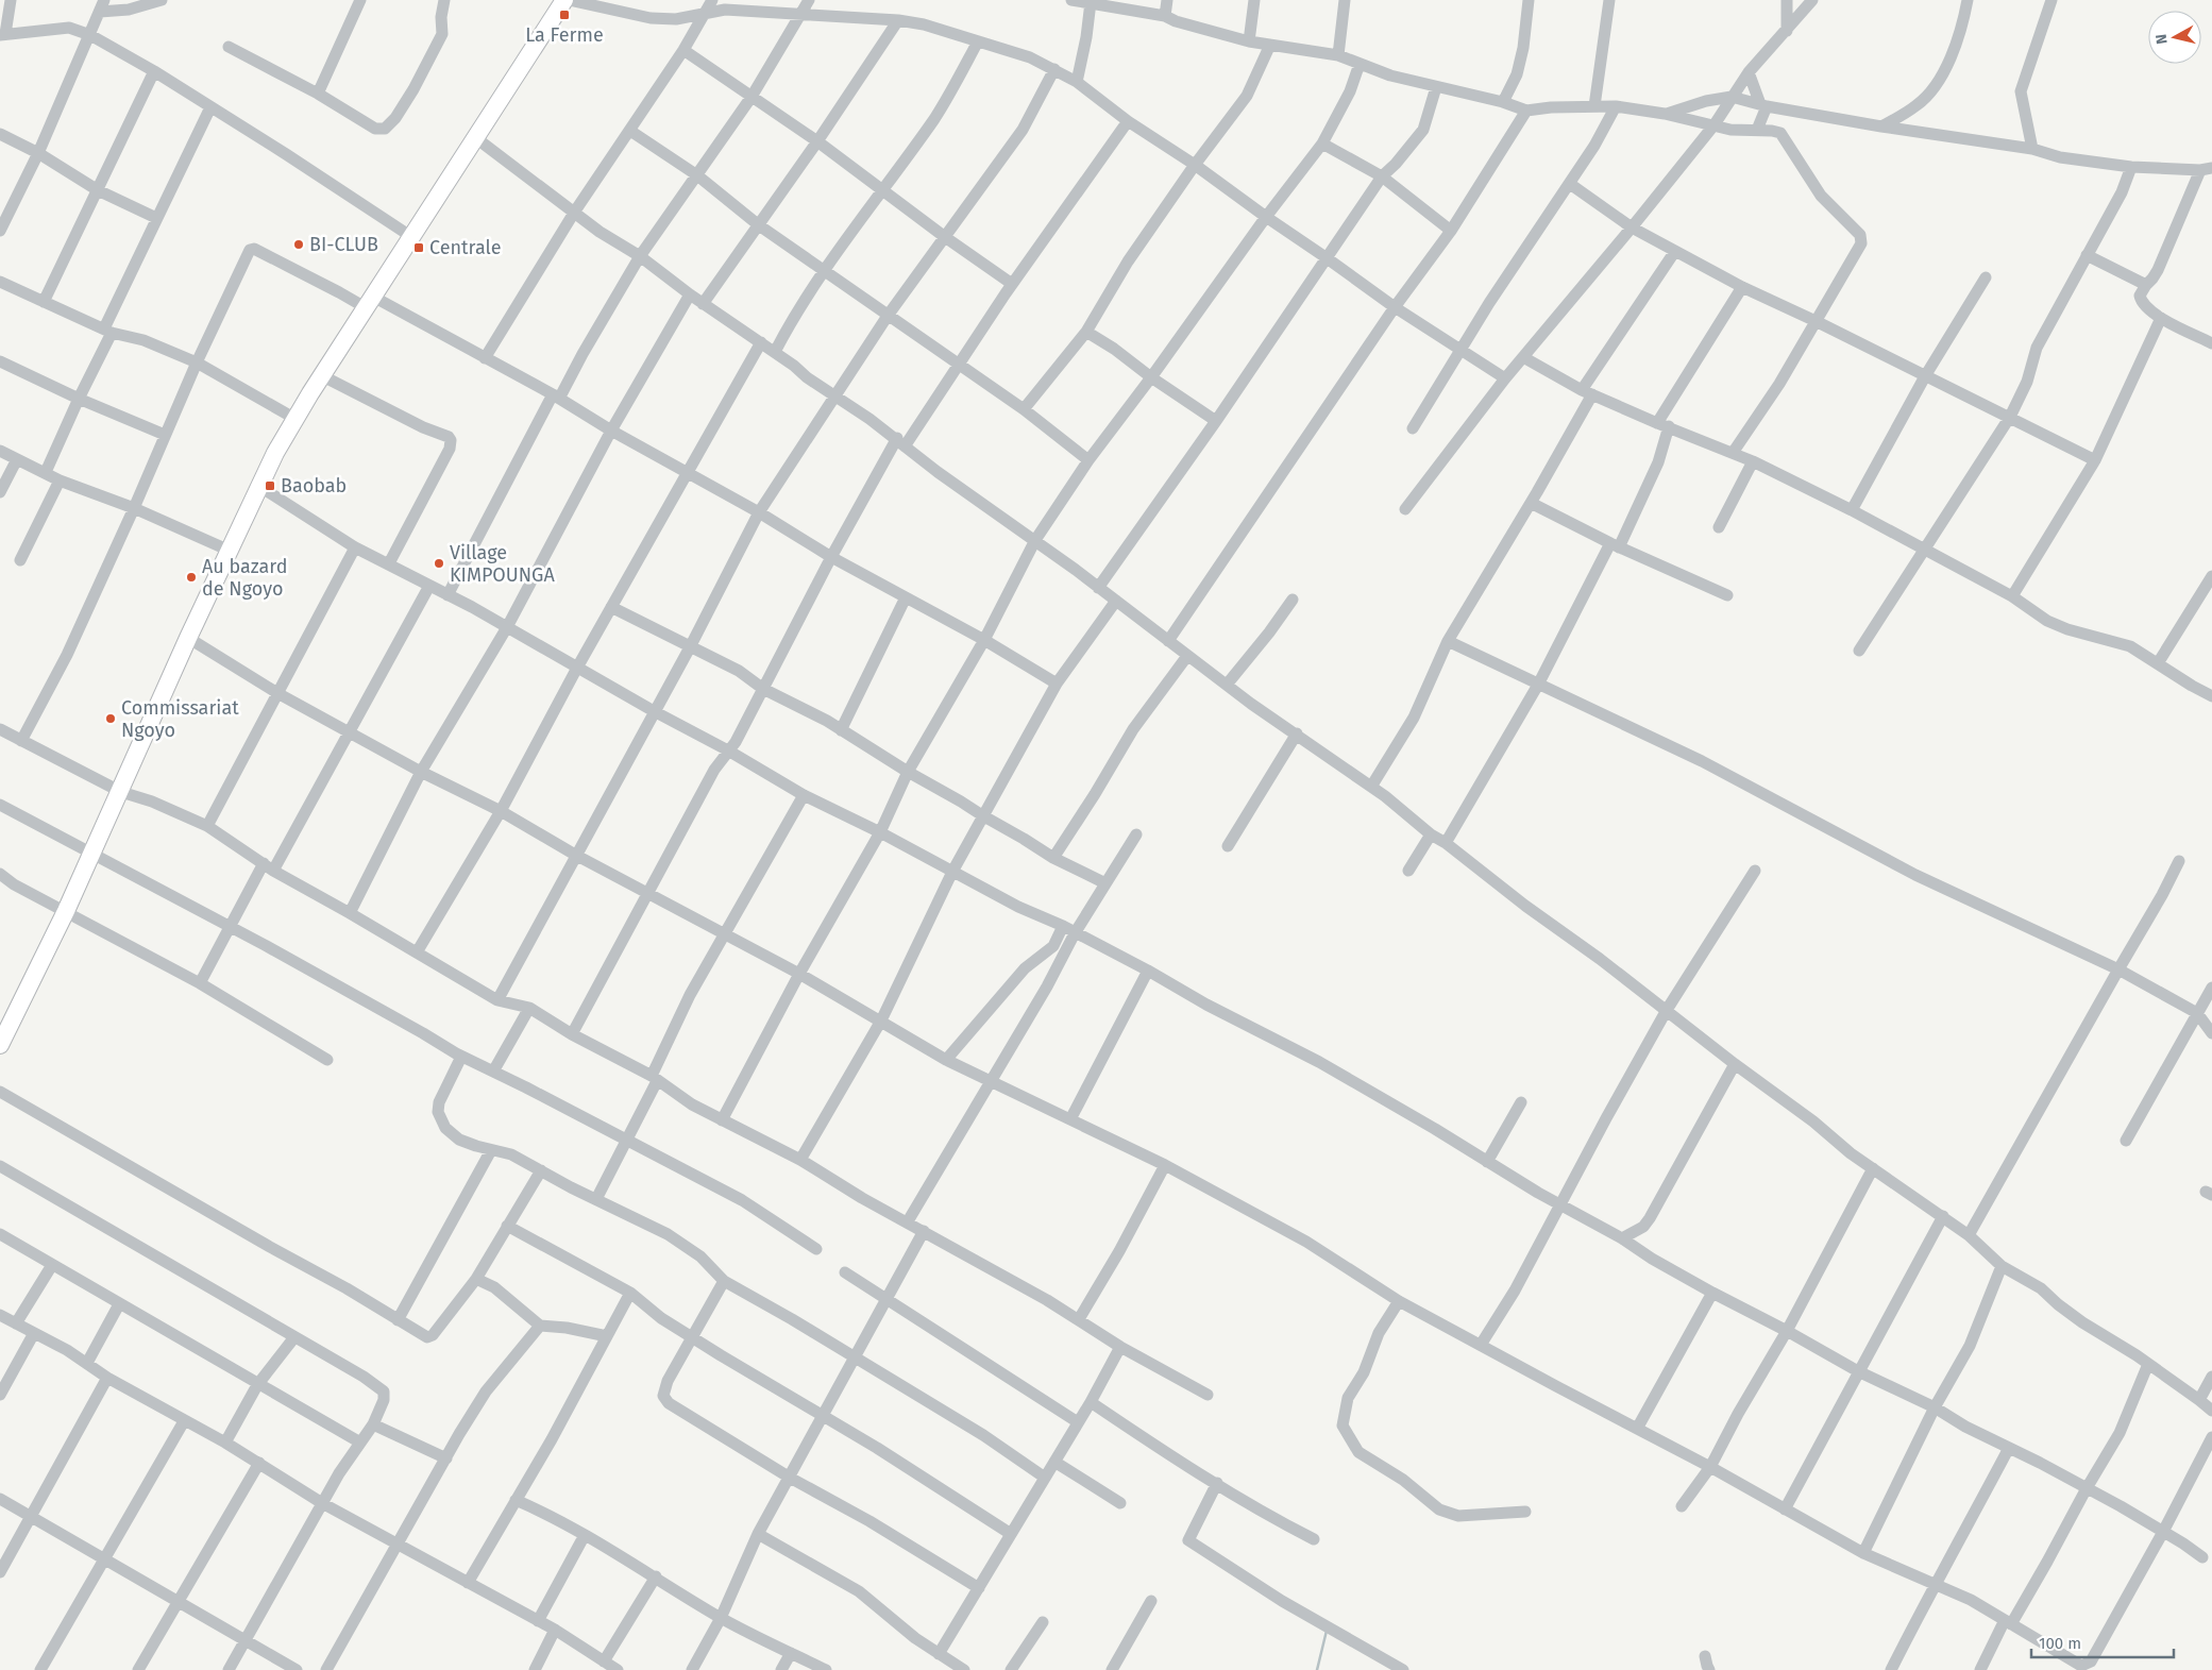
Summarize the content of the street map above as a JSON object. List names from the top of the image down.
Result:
{
  "places": {
    "transit": ["La Ferme", "Centrale", "Baobab"],
    "other": [
      "BI-CLUB",
      "Village KIMPOUNGA",
      "Au bazard de Ngoyo",
      "Commissariat Ngoyo"
    ]
  },
  "scale_bar": "100 m",
  "north": "left"
}
